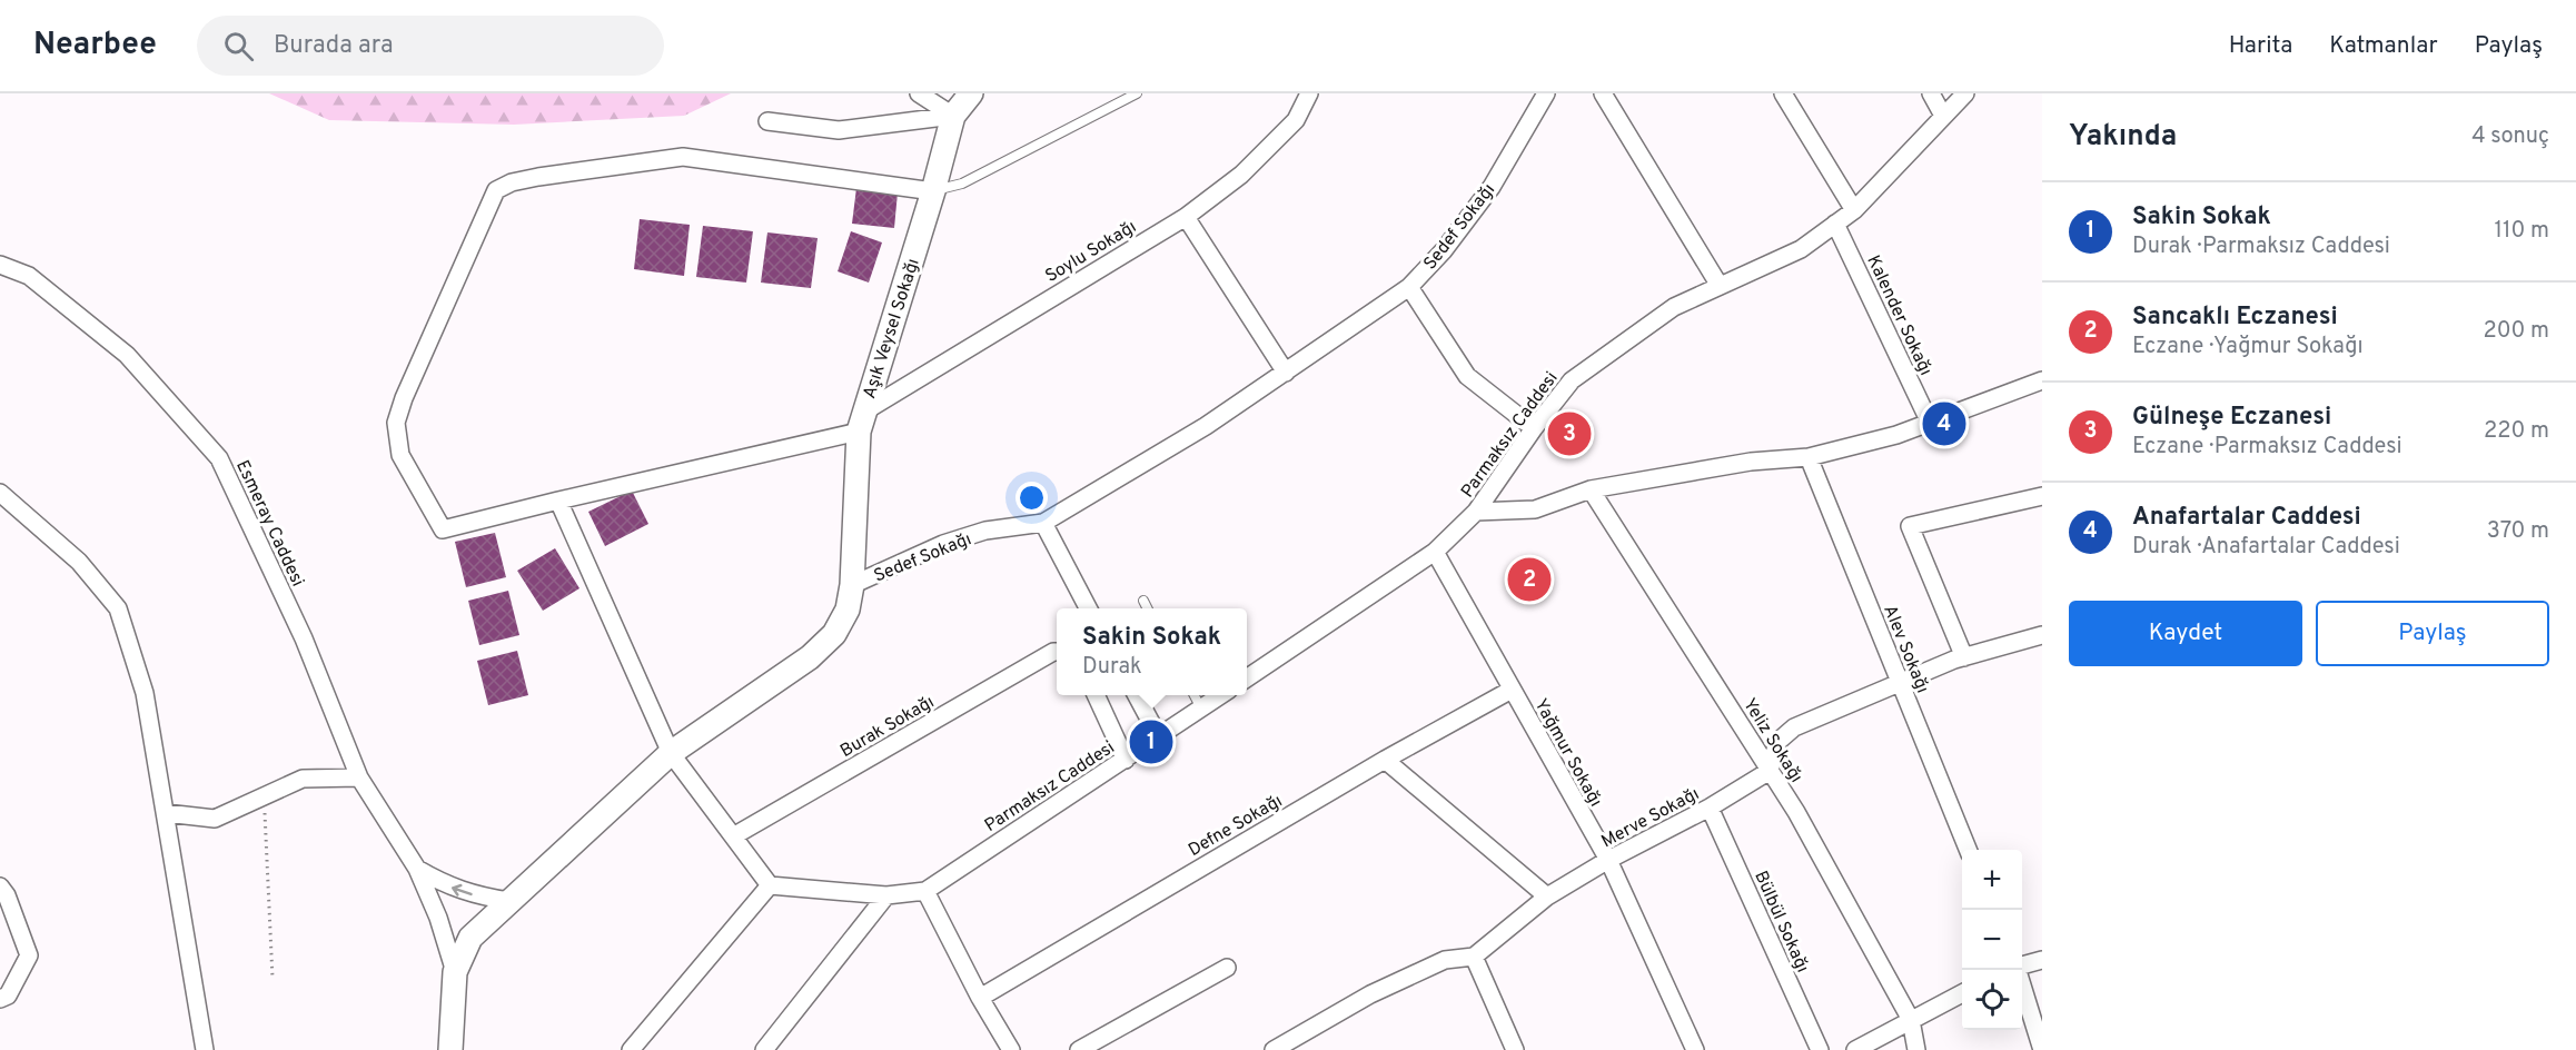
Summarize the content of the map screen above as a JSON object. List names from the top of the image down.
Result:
{
  "streets": {
    "street": [
      "Sedef Sokağı",
      "Soylu Sokağı",
      "Kalender Sokağı",
      "Aşık Veysel Sokağı",
      "Parmaksız Caddesi",
      "Esmeray Caddesi",
      "Alev Sokağı",
      "Burak Sokağı",
      "Yeliz Sokağı",
      "Yağmur Sokağı",
      "Merve Sokağı",
      "Defne Sokağı",
      "Bülbül Sokağı"
    ]
  },
  "crossings": [
    ["Sedef Sokağı", "Aşık Veysel Sokağı"],
    ["Sedef Sokağı", "Esmeray Caddesi"],
    ["Soylu Sokağı", "Aşık Veysel Sokağı"],
    ["Kalender Sokağı", "Parmaksız Caddesi"],
    ["Parmaksız Caddesi", "Yağmur Sokağı"],
    ["Yeliz Sokağı", "Merve Sokağı"],
    ["Yağmur Sokağı", "Merve Sokağı"],
    ["Yağmur Sokağı", "Defne Sokağı"],
    ["Merve Sokağı", "Bülbül Sokağı"]
  ],
  "page": {
    "header": "Nearbee",
    "search": "Burada ara",
    "nav": ["Harita", "Katmanlar", "Paylaş"],
    "heading": ["Yakında", "4 sonuç"],
    "list": [
      {
        "mark": "1",
        "name": "Sakin Sokak",
        "note": "Durak · Parmaksız Caddesi",
        "value": "110 m"
      },
      {
        "mark": "2",
        "name": "Sancaklı Eczanesi",
        "note": "Eczane · Yağmur Sokağı",
        "value": "200 m"
      },
      {
        "mark": "3",
        "name": "Gülneşe Eczanesi",
        "note": "Eczane · Parmaksız Caddesi",
        "value": "220 m"
      },
      {
        "mark": "4",
        "name": "Anafartalar Caddesi",
        "note": "Durak · Anafartalar Caddesi",
        "value": "370 m"
      }
    ],
    "pins": [
      "4",
      "3",
      "2",
      "1"
    ],
    "buttons": ["Kaydet", "Paylaş"],
    "popup": ["Sakin Sokak", "Durak"],
    "map_buttons": ["+", "−"]
  }
}
